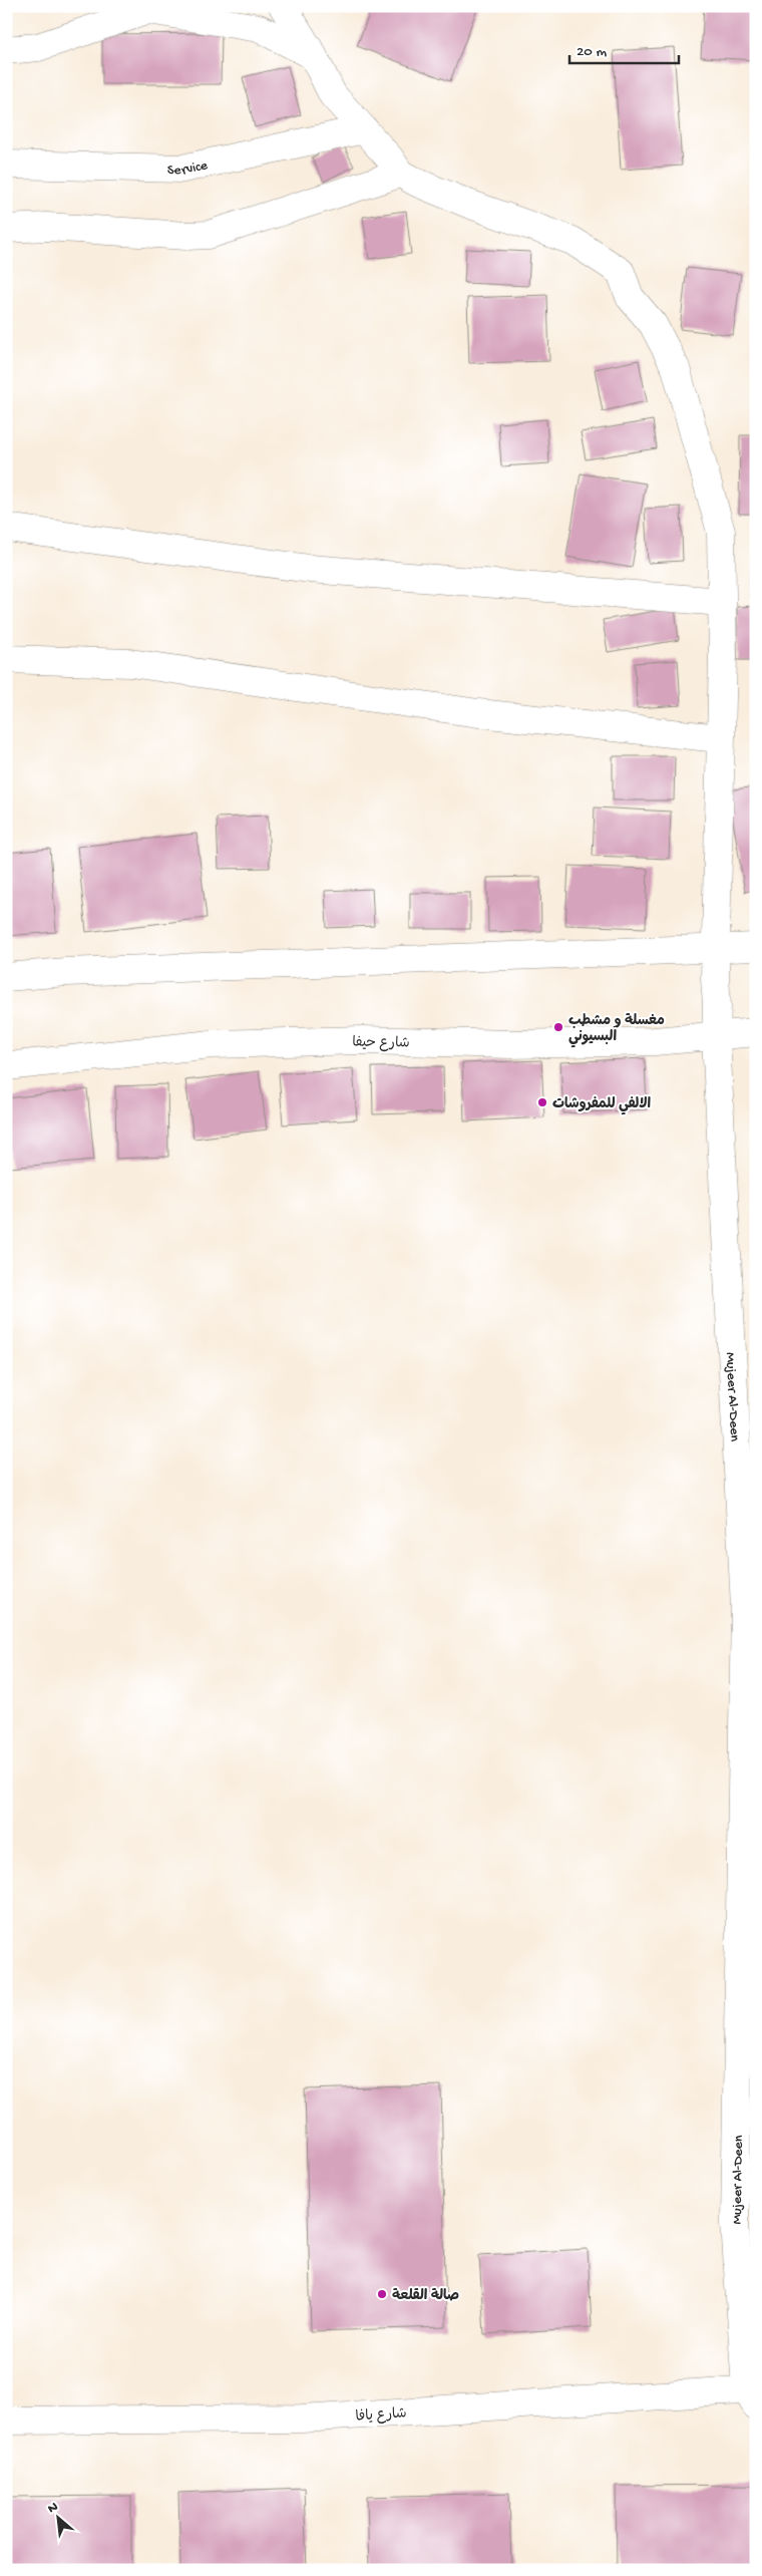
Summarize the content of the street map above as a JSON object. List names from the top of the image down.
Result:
{
  "streets": {
    "street": [
      "Service",
      "شارع حيفا",
      "Mujeer Al-Deen",
      "شارع يافا"
    ]
  },
  "crossings": [
    ["شارع حيفا", "Mujeer Al-Deen"],
    ["Mujeer Al-Deen", "شارع يافا"]
  ],
  "places": ["مغسلة و مشطب البسيوني", "الالفي للمفروشات", "صالة القلعة"],
  "scale_bar": "20 m",
  "north": "top left"
}
